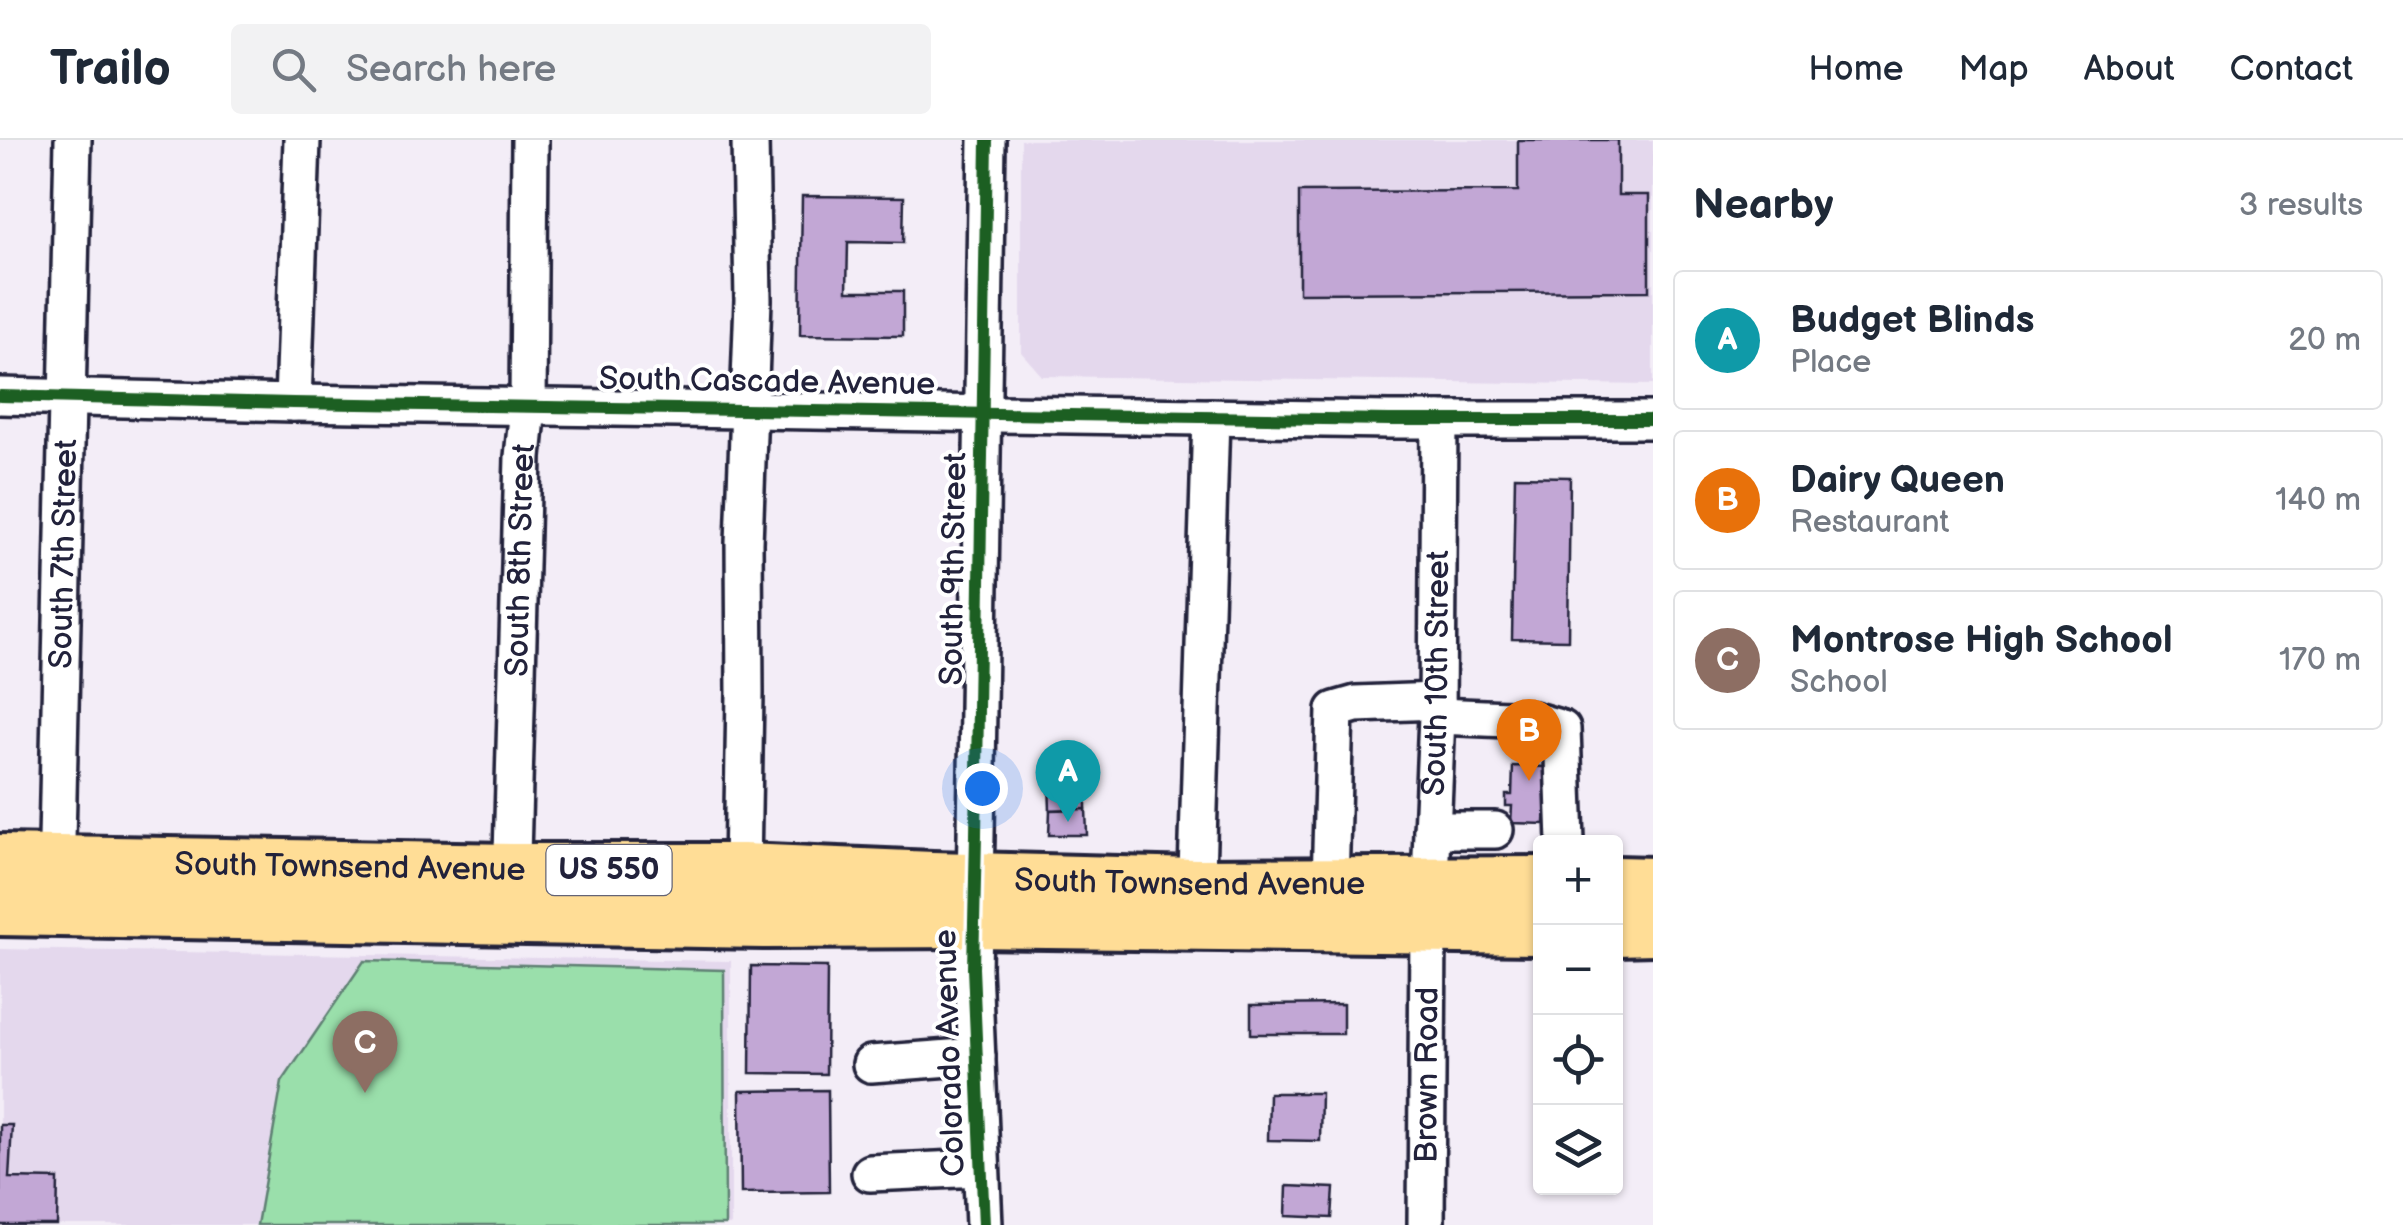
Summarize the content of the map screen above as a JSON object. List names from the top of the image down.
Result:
{
  "streets": {
    "highway": ["South Townsend Avenue", "US 550"],
    "street": [
      "South Cascade Avenue",
      "South 7th Street",
      "South 8th Street",
      "South 9th Street",
      "South 10th Street",
      "Colorado Avenue",
      "Brown Road"
    ]
  },
  "crossings": [
    ["South Cascade Avenue", "South 7th Street"],
    ["South Cascade Avenue", "South 8th Street"],
    ["South Cascade Avenue", "South 9th Street"],
    ["South Cascade Avenue", "South 10th Street"],
    ["South 7th Street", "South Townsend Avenue"],
    ["South 8th Street", "South Townsend Avenue"],
    ["South 9th Street", "South Townsend Avenue"],
    ["South 9th Street", "Colorado Avenue"],
    ["South 10th Street", "South Townsend Avenue"],
    ["South 10th Street", "Brown Road"],
    ["South Townsend Avenue", "Colorado Avenue"],
    ["South Townsend Avenue", "Brown Road"]
  ],
  "page": {
    "header": "Trailo",
    "search": "Search here",
    "nav": [
      "Home",
      "Map",
      "About",
      "Contact"
    ],
    "heading": ["Nearby", "3 results"],
    "list": [
      {
        "mark": "A",
        "name": "Budget Blinds",
        "note": "Place",
        "value": "20 m"
      },
      {
        "mark": "B",
        "name": "Dairy Queen",
        "note": "Restaurant",
        "value": "140 m"
      },
      {
        "mark": "C",
        "name": "Montrose High School",
        "note": "School",
        "value": "170 m"
      }
    ],
    "pins": ["B", "A", "C"],
    "map_buttons": ["+", "−"]
  }
}
